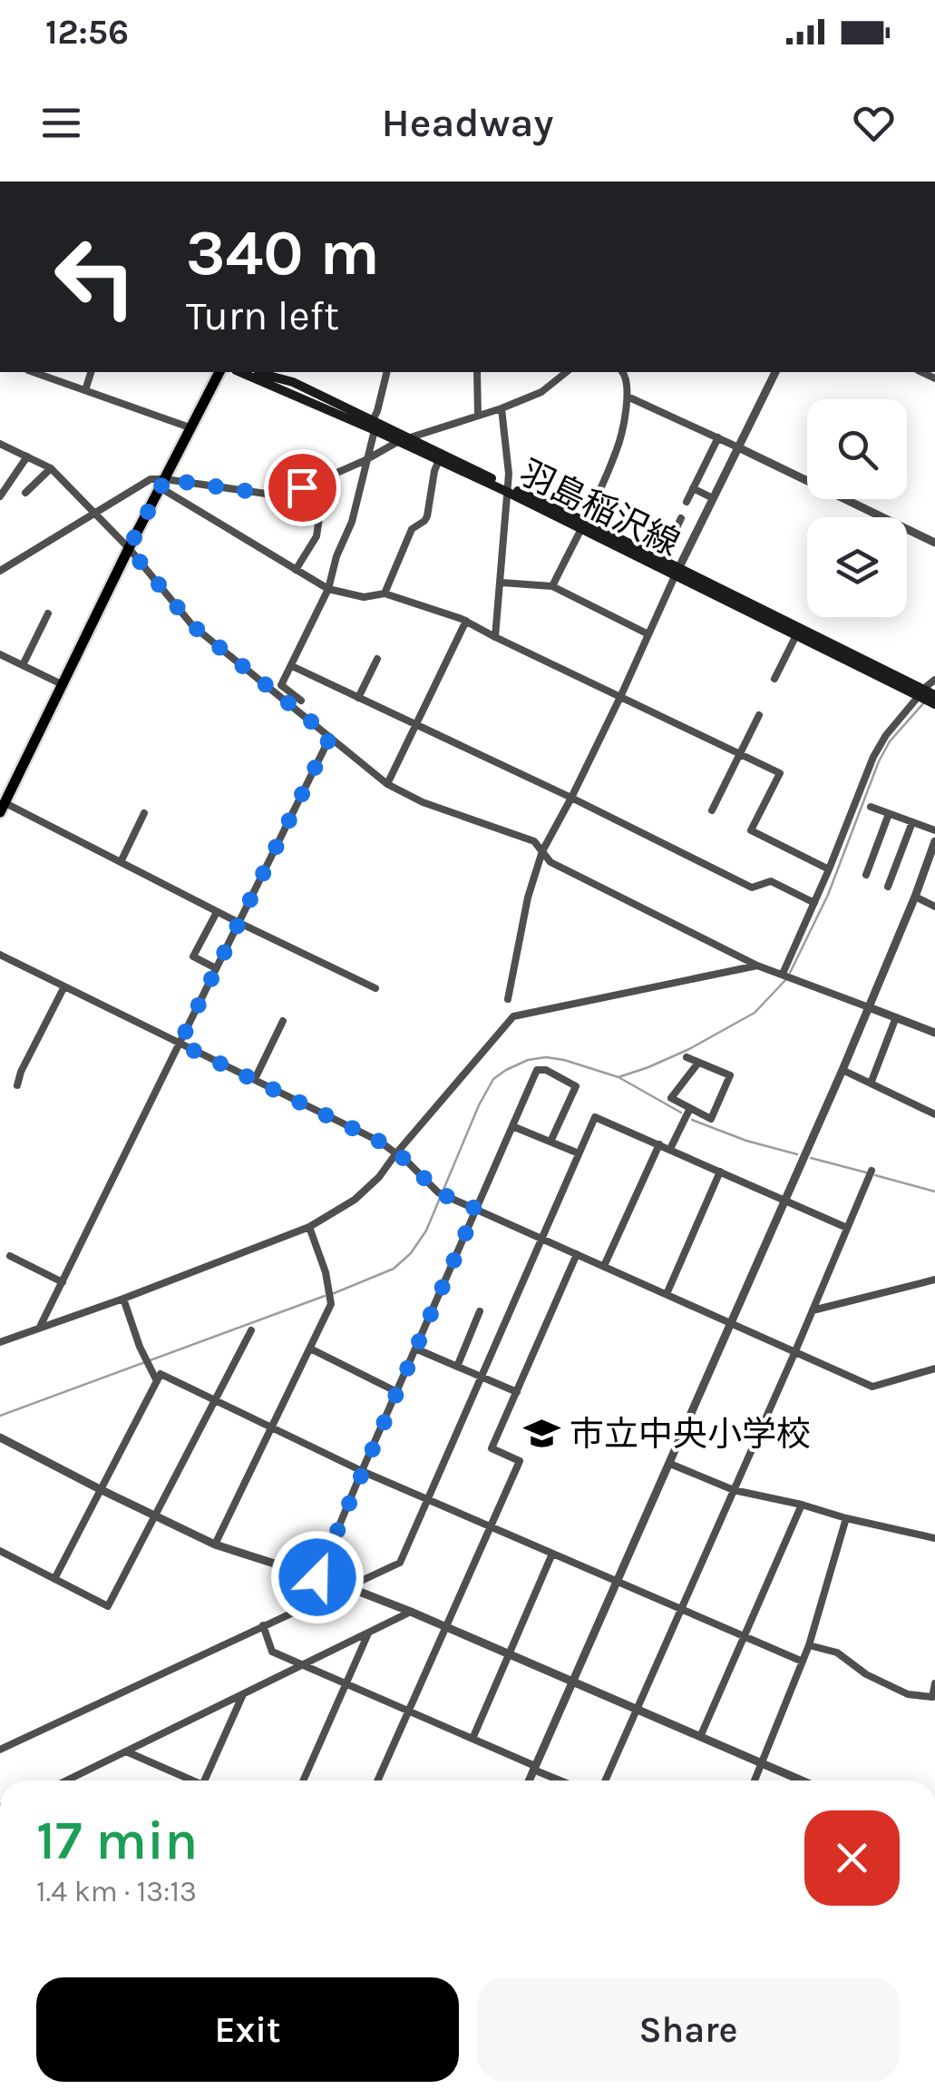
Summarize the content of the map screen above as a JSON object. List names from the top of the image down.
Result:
{
  "streets": {
    "main road": ["羽島稲沢線"]
  },
  "places": {
    "school or university": ["市立中央小学校"]
  },
  "page": {
    "status": "12:56",
    "header": "Headway",
    "turn": ["340 m", "Turn left"],
    "heading": ["17 min", "1.4 km · 13:13"],
    "buttons": ["Exit", "Share"]
  }
}
